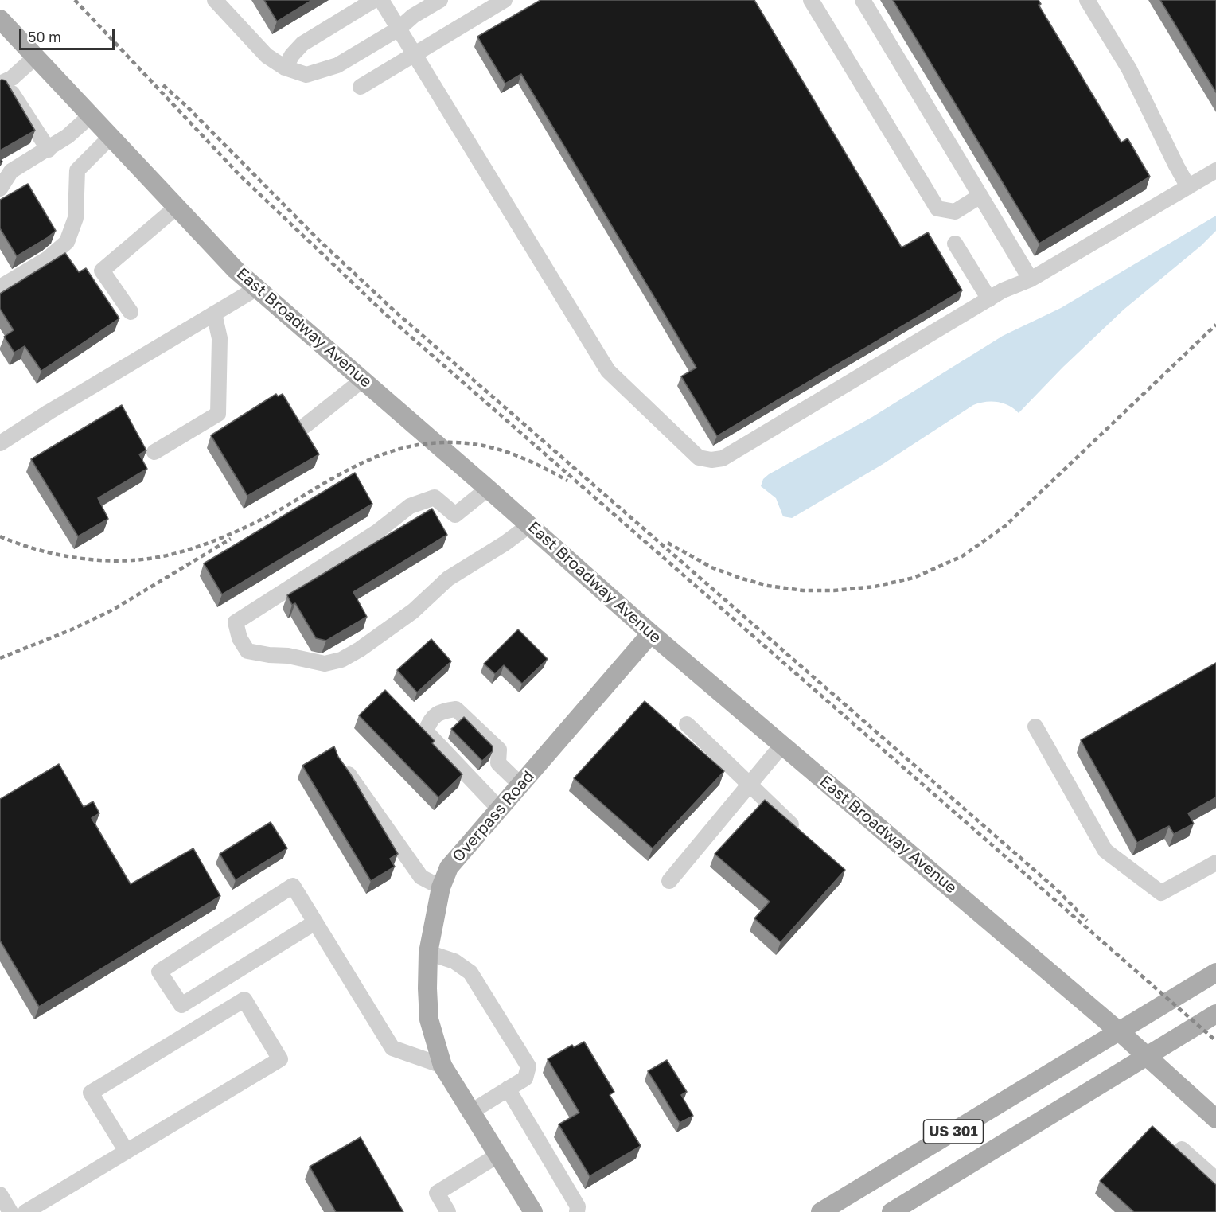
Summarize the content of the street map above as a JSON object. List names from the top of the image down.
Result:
{
  "streets": {
    "main road": ["East Broadway Avenue", "Overpass Road", "US 301"]
  },
  "crossings": [
    ["East Broadway Avenue", "Overpass Road"]
  ],
  "scale_bar": "50 m"
}
